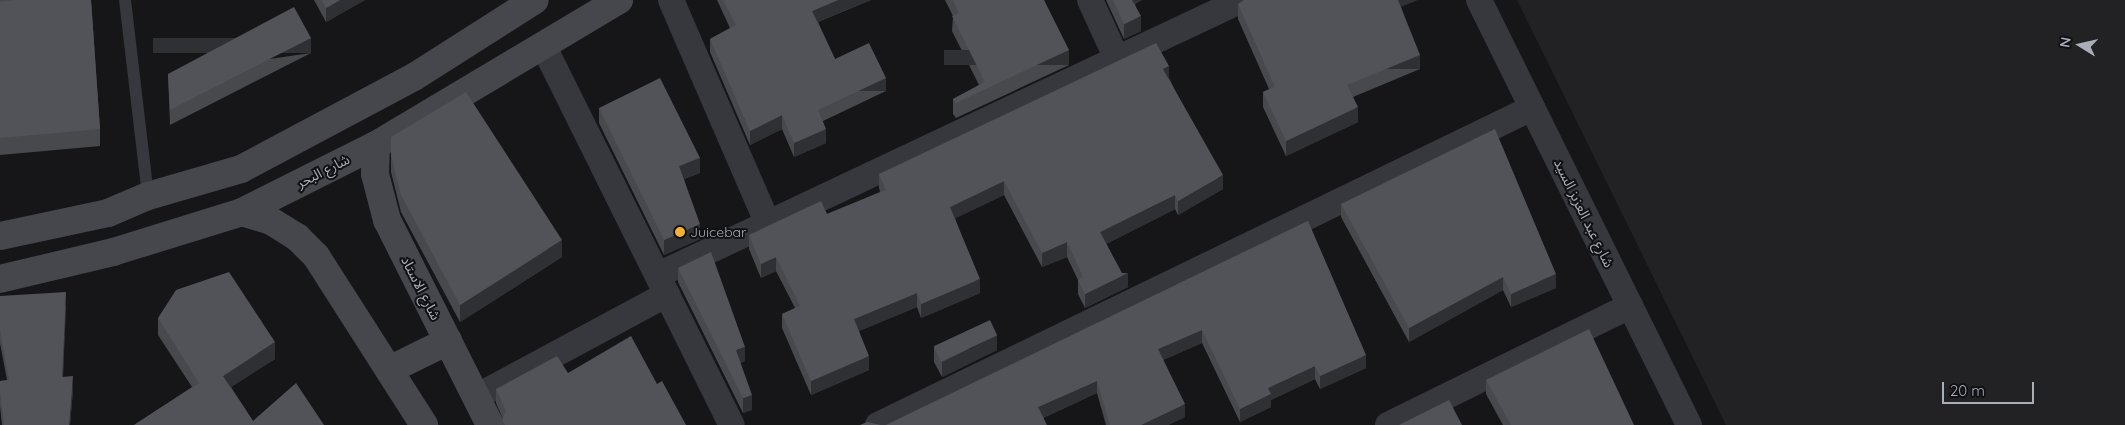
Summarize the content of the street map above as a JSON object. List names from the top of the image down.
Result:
{
  "streets": {
    "main road": ["شارع البحر", "شارع الاستاد"],
    "street": ["شارع عبد العزيز السيد"]
  },
  "crossings": [
    ["شارع البحر", "شارع الاستاد"]
  ],
  "places": ["Juicebar"],
  "scale_bar": "20 m",
  "north": "left"
}
